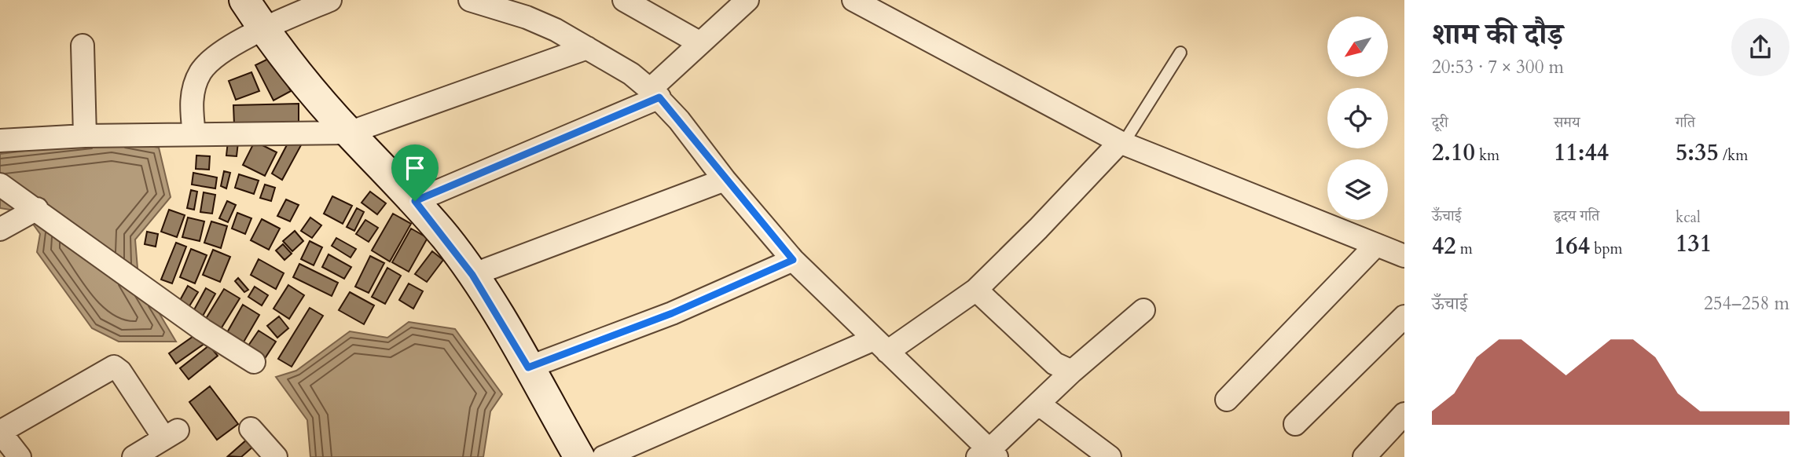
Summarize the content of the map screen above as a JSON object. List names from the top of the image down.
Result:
{
  "north": "bottom left",
  "page": {
    "heading": ["शाम की दौड़", "20:53 · 7 × 300 m"],
    "stats": [
      ["दूरी", "2.10 km"],
      ["समय", "11:44"],
      ["गति", "5:35 /km"],
      ["ऊँचाई", "42 m"],
      ["हृदय गति", "164 bpm"],
      ["kcal", "131"]
    ],
    "chart": ["ऊँचाई", "254–258 m"]
  }
}
